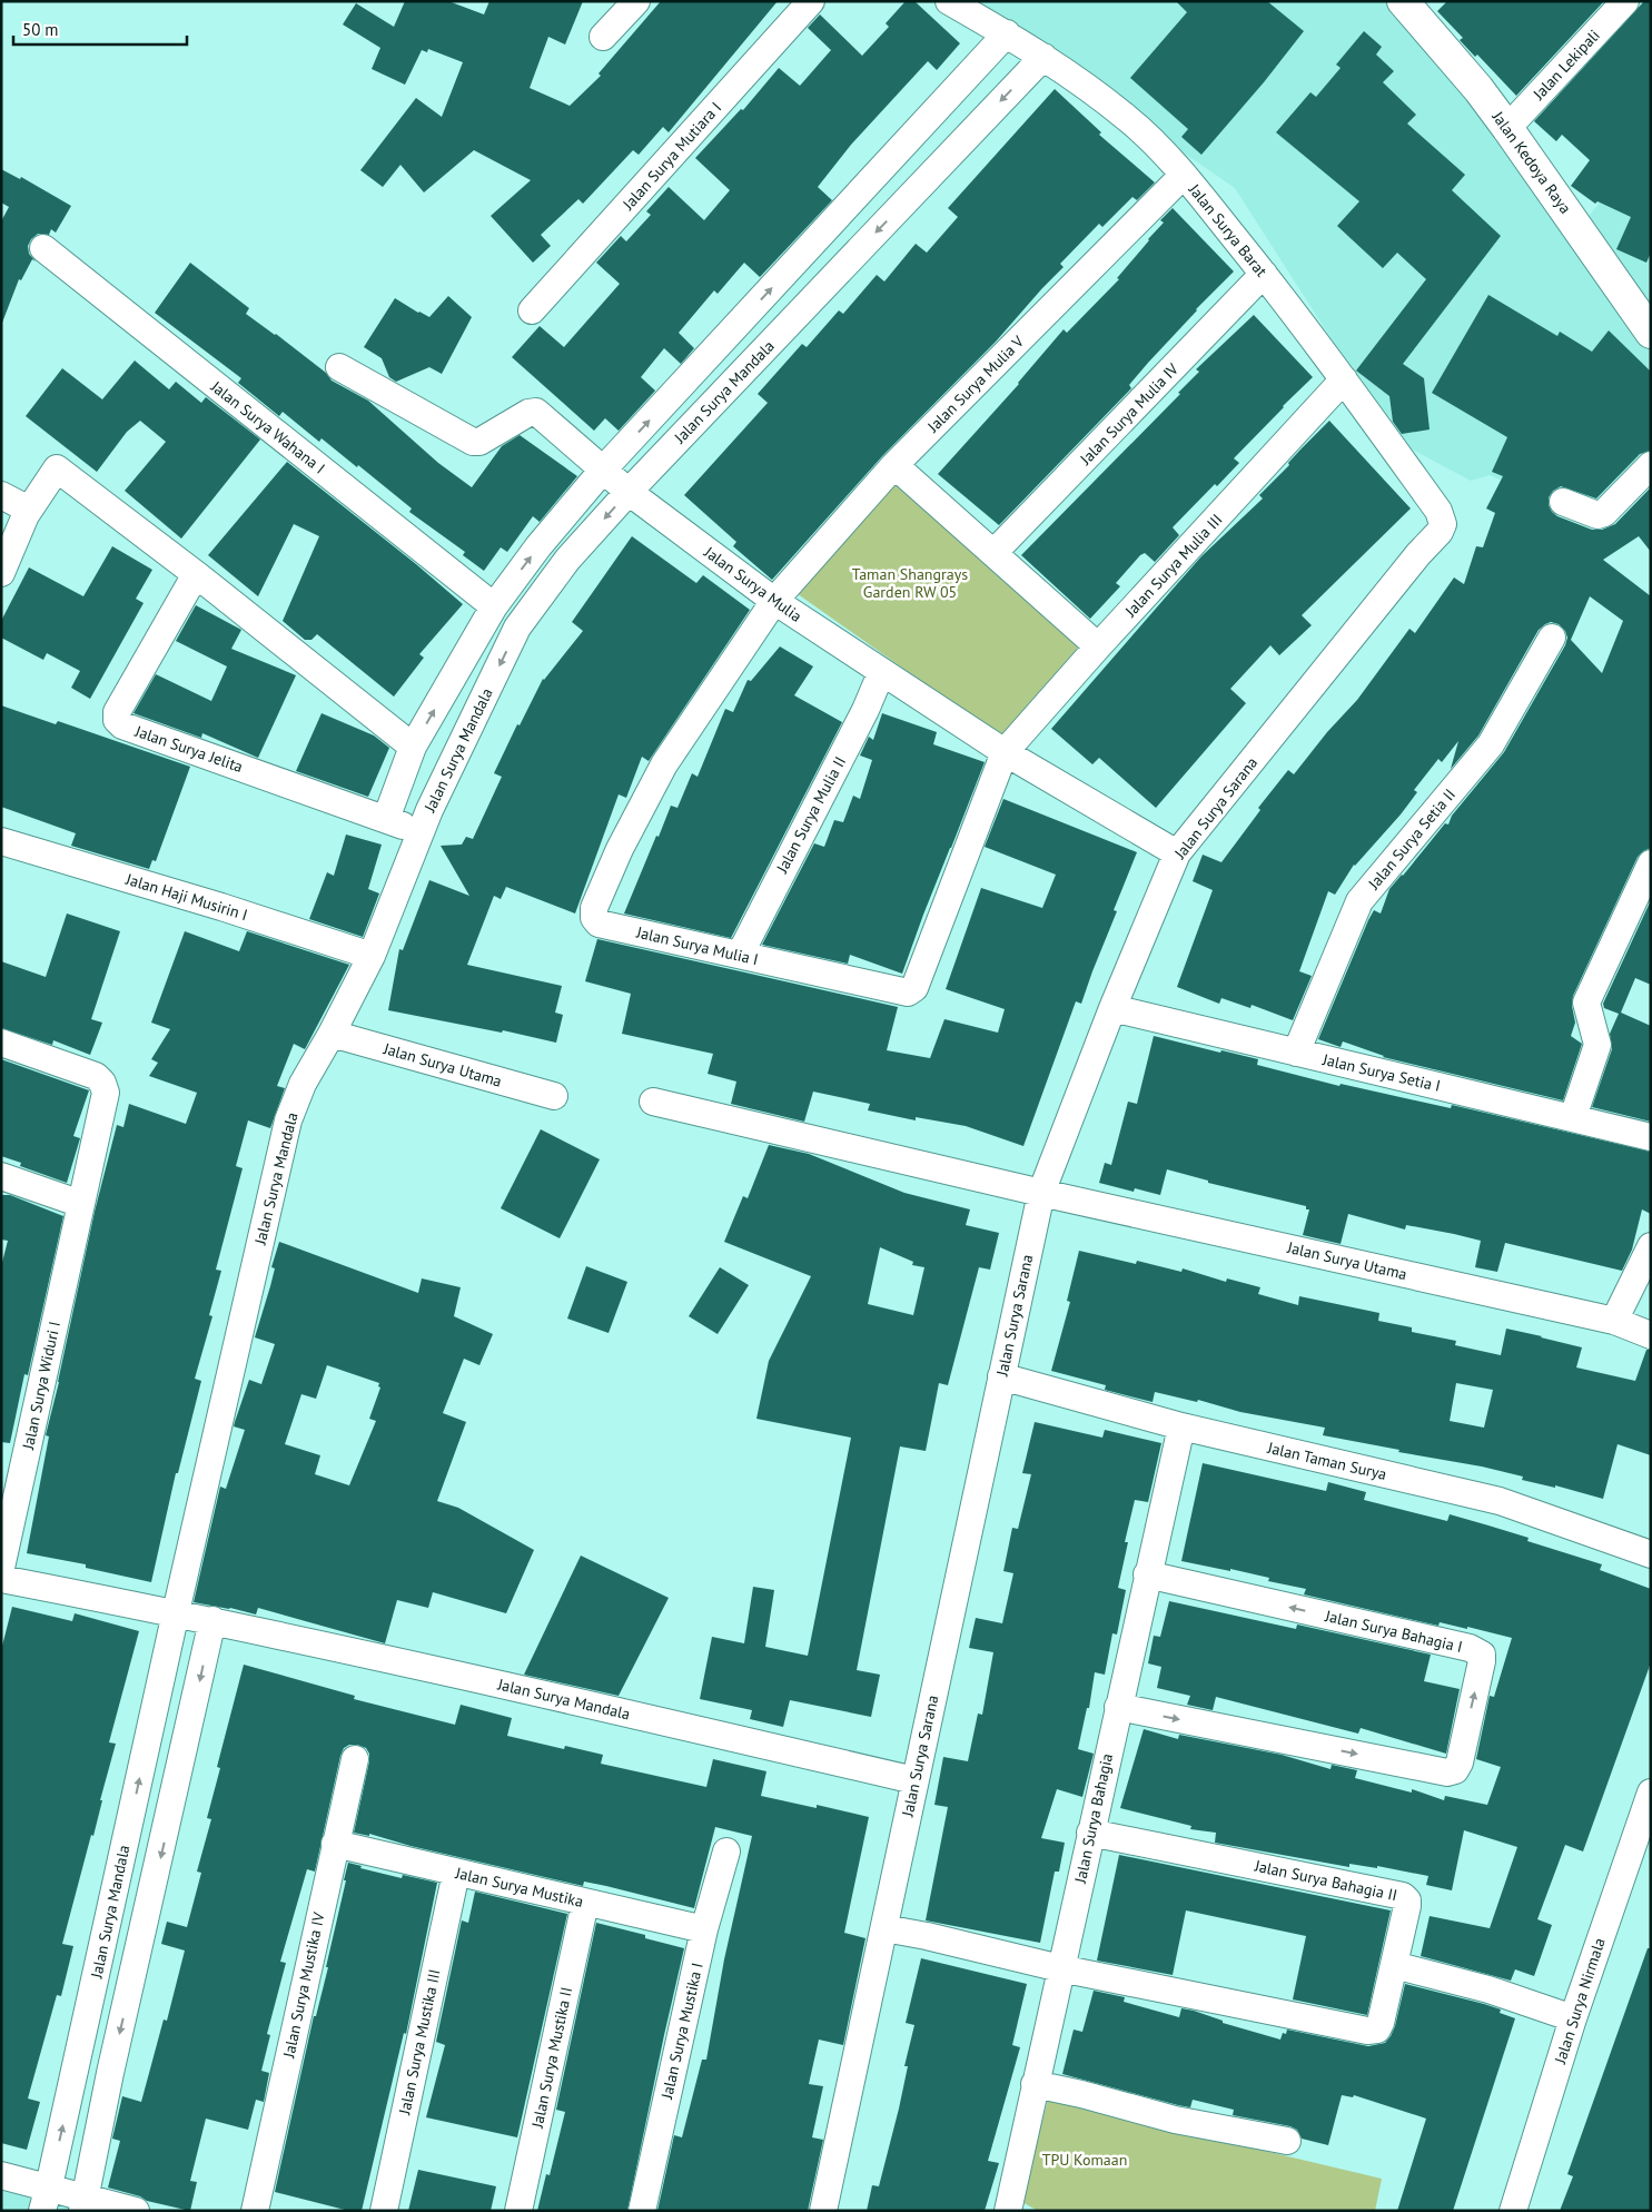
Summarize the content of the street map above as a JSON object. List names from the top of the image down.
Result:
{
  "streets": {
    "street": [
      "Jalan Lekipali",
      "Jalan Surya Mutiara I",
      "Jalan Kedoya Raya",
      "Jalan Surya Barat",
      "Jalan Surya Mulia V",
      "Jalan Surya Mandala",
      "Jalan Surya Mulia IV",
      "Jalan Surya Wahana I",
      "Jalan Surya Mulia III",
      "Jalan Surya Mulia",
      "Jalan Surya Jelita",
      "Jalan Surya Sarana",
      "Jalan Surya Mulia II",
      "Jalan Surya Setia II",
      "Jalan Haji Musirin I",
      "Jalan Surya Mulia I",
      "Jalan Surya Utama",
      "Jalan Surya Setia I",
      "Jalan Surya Widuri I",
      "Jalan Taman Surya",
      "Jalan Surya Bahagia I",
      "Jalan Surya Bahagia",
      "Jalan Surya Bahagia II",
      "Jalan Surya Mustika",
      "Jalan Surya Mustika IV",
      "Jalan Surya Nirmala",
      "Jalan Surya Mustika I",
      "Jalan Surya Mustika III",
      "Jalan Surya Mustika II"
    ]
  },
  "crossings": [
    ["Jalan Lekipali", "Jalan Kedoya Raya"],
    ["Jalan Surya Barat", "Jalan Surya Mulia V"],
    ["Jalan Surya Barat", "Jalan Surya Mandala"],
    ["Jalan Surya Barat", "Jalan Surya Mulia IV"],
    ["Jalan Surya Barat", "Jalan Surya Mulia III"],
    ["Jalan Surya Barat", "Jalan Surya Sarana"],
    ["Jalan Surya Mulia V", "Jalan Surya Mulia"],
    ["Jalan Surya Mulia V", "Jalan Surya Mulia I"],
    ["Jalan Surya Mandala", "Jalan Surya Mulia"],
    ["Jalan Surya Mandala", "Jalan Surya Jelita"],
    ["Jalan Surya Mandala", "Jalan Surya Sarana"],
    ["Jalan Surya Mandala", "Jalan Haji Musirin I"],
    ["Jalan Surya Mandala", "Jalan Surya Utama"],
    ["Jalan Surya Mulia III", "Jalan Surya Mulia"],
    ["Jalan Surya Mulia III", "Jalan Surya Mulia I"],
    ["Jalan Surya Mulia", "Jalan Surya Sarana"],
    ["Jalan Surya Mulia", "Jalan Surya Mulia II"],
    ["Jalan Surya Mulia", "Jalan Surya Mulia I"],
    ["Jalan Surya Sarana", "Jalan Surya Utama"],
    ["Jalan Surya Sarana", "Jalan Surya Setia I"],
    ["Jalan Surya Sarana", "Jalan Taman Surya"],
    ["Jalan Surya Sarana", "Jalan Surya Bahagia II"],
    ["Jalan Surya Mulia II", "Jalan Surya Mulia I"],
    ["Jalan Surya Setia II", "Jalan Surya Setia I"],
    ["Jalan Taman Surya", "Jalan Surya Bahagia"],
    ["Jalan Surya Bahagia I", "Jalan Surya Bahagia"],
    ["Jalan Surya Bahagia", "Jalan Surya Bahagia II"],
    ["Jalan Surya Mustika", "Jalan Surya Mustika IV"],
    ["Jalan Surya Mustika", "Jalan Surya Mustika I"],
    ["Jalan Surya Mustika", "Jalan Surya Mustika III"],
    ["Jalan Surya Mustika", "Jalan Surya Mustika II"]
  ],
  "parks": ["Taman Shangrays Garden RW 05", "TPU Komaan"],
  "scale_bar": "50 m"
}
